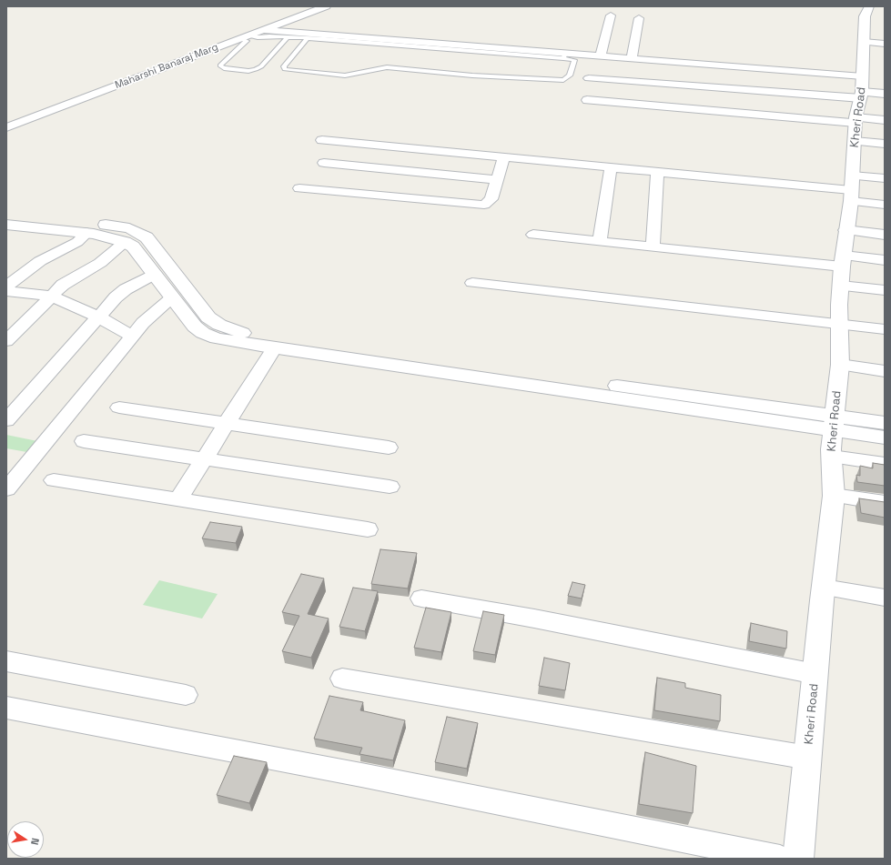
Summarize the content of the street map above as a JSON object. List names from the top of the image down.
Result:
{
  "streets": {
    "street": ["Maharshi Banaraj Marg", "Kheri Road"]
  },
  "north": "right"
}
